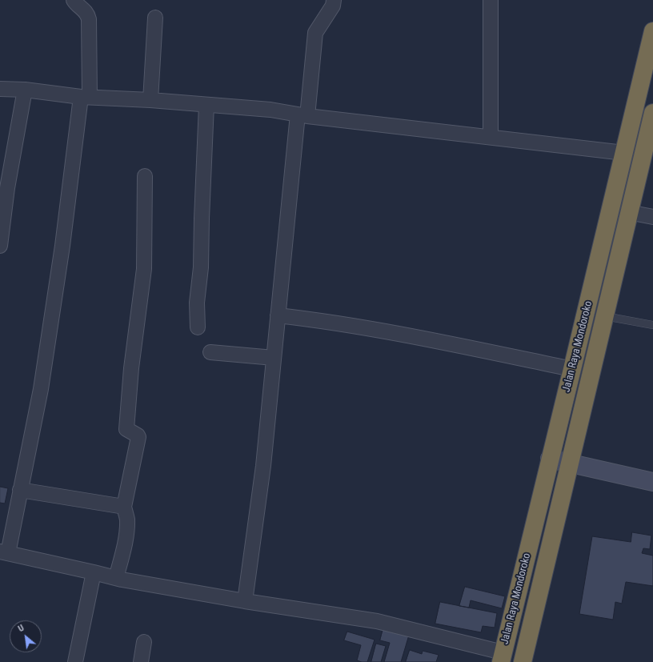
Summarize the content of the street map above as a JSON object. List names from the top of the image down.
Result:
{
  "streets": {
    "highway": ["Jalan Raya Mondoroko"]
  },
  "north": "top left"
}
